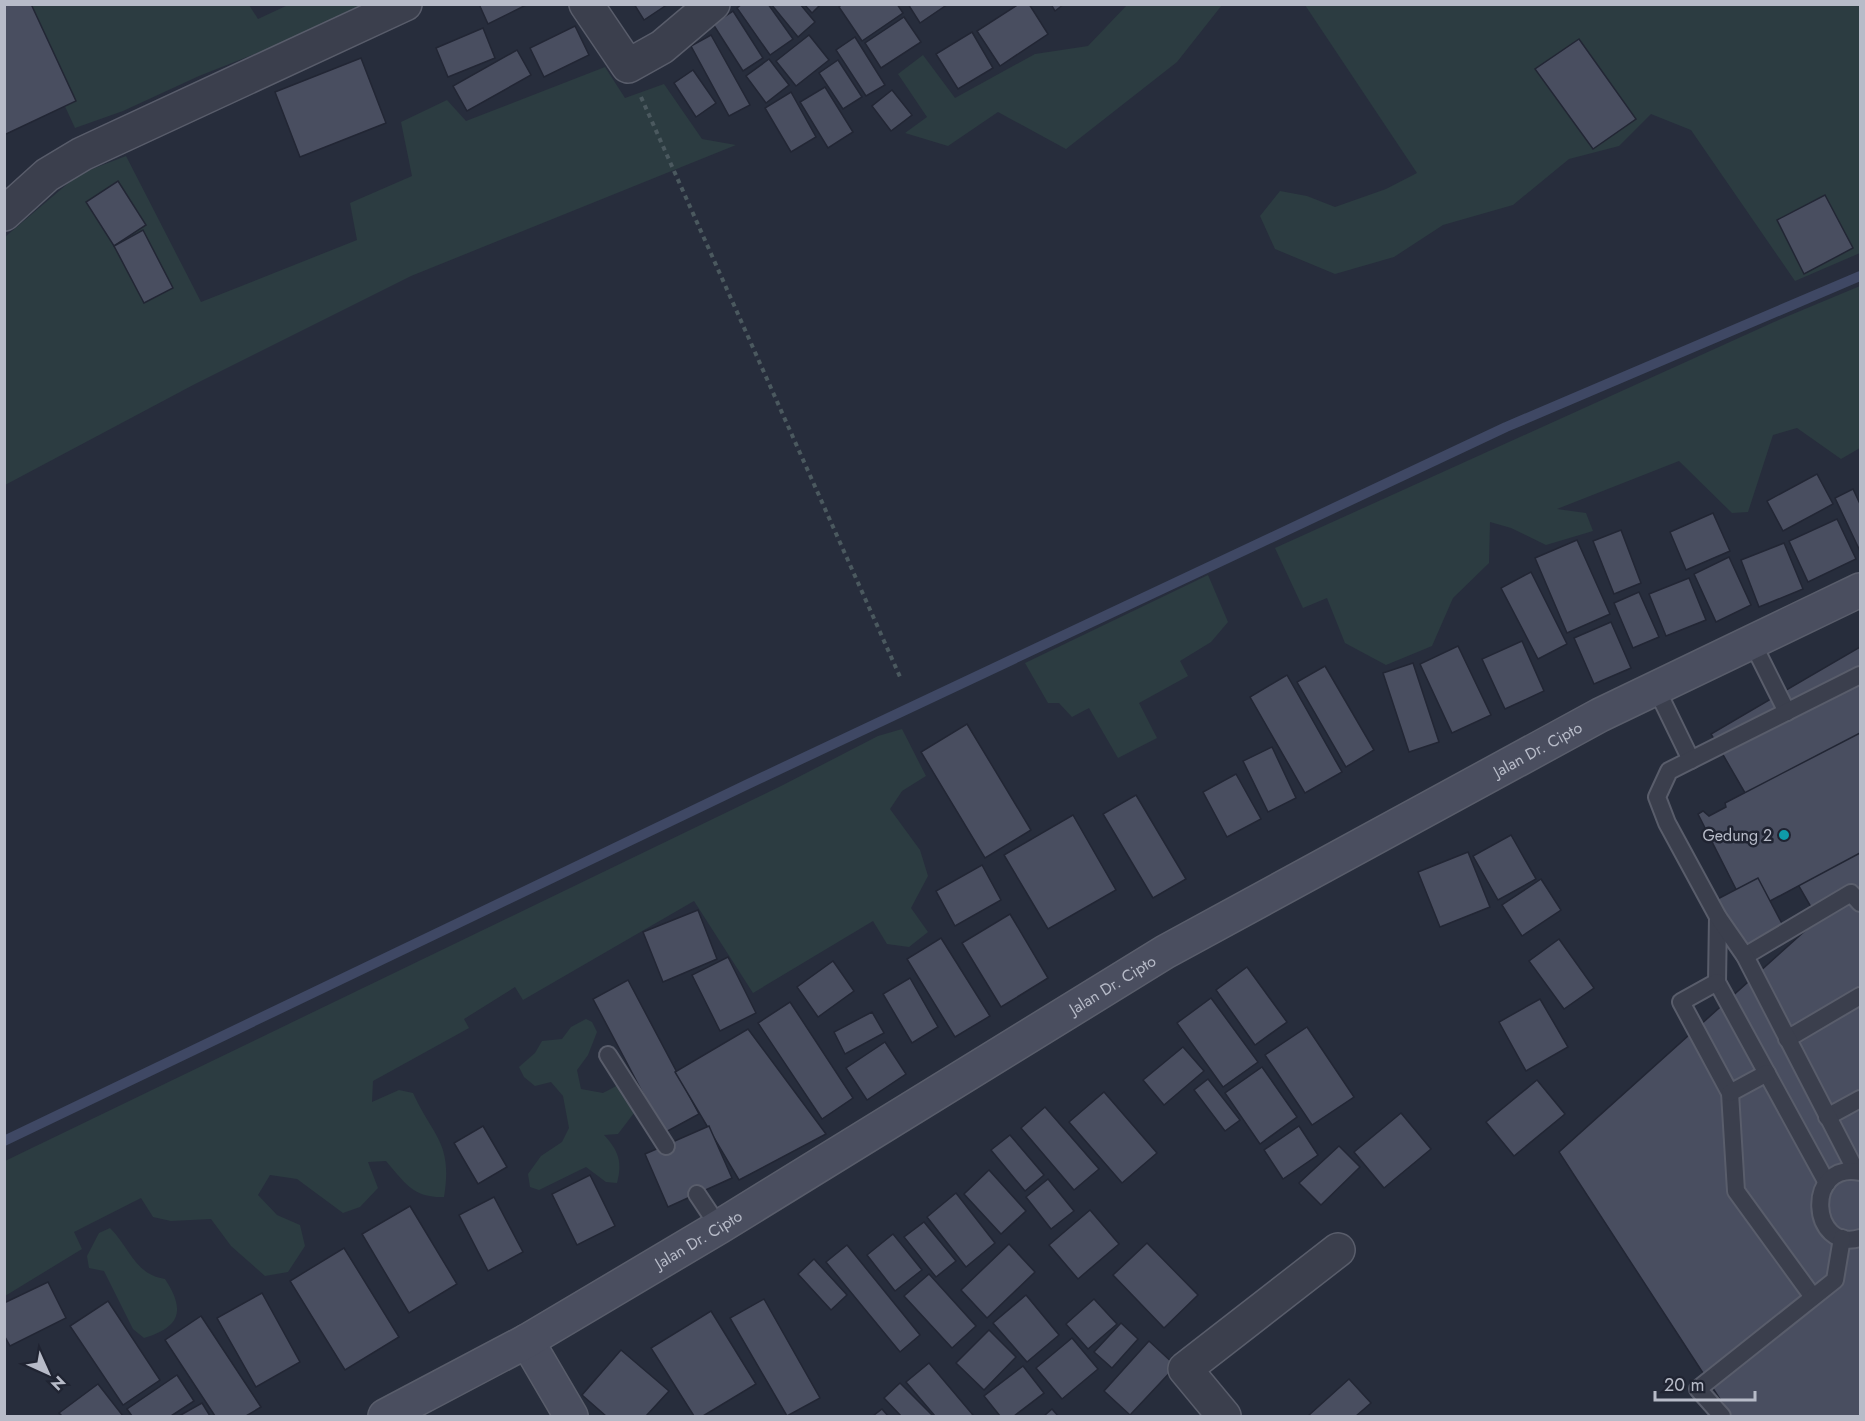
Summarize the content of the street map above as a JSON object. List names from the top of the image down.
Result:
{
  "streets": {
    "street": ["Jalan Dr. Cipto"]
  },
  "places": ["Gedung 2"],
  "scale_bar": "20 m",
  "north": "bottom right"
}
